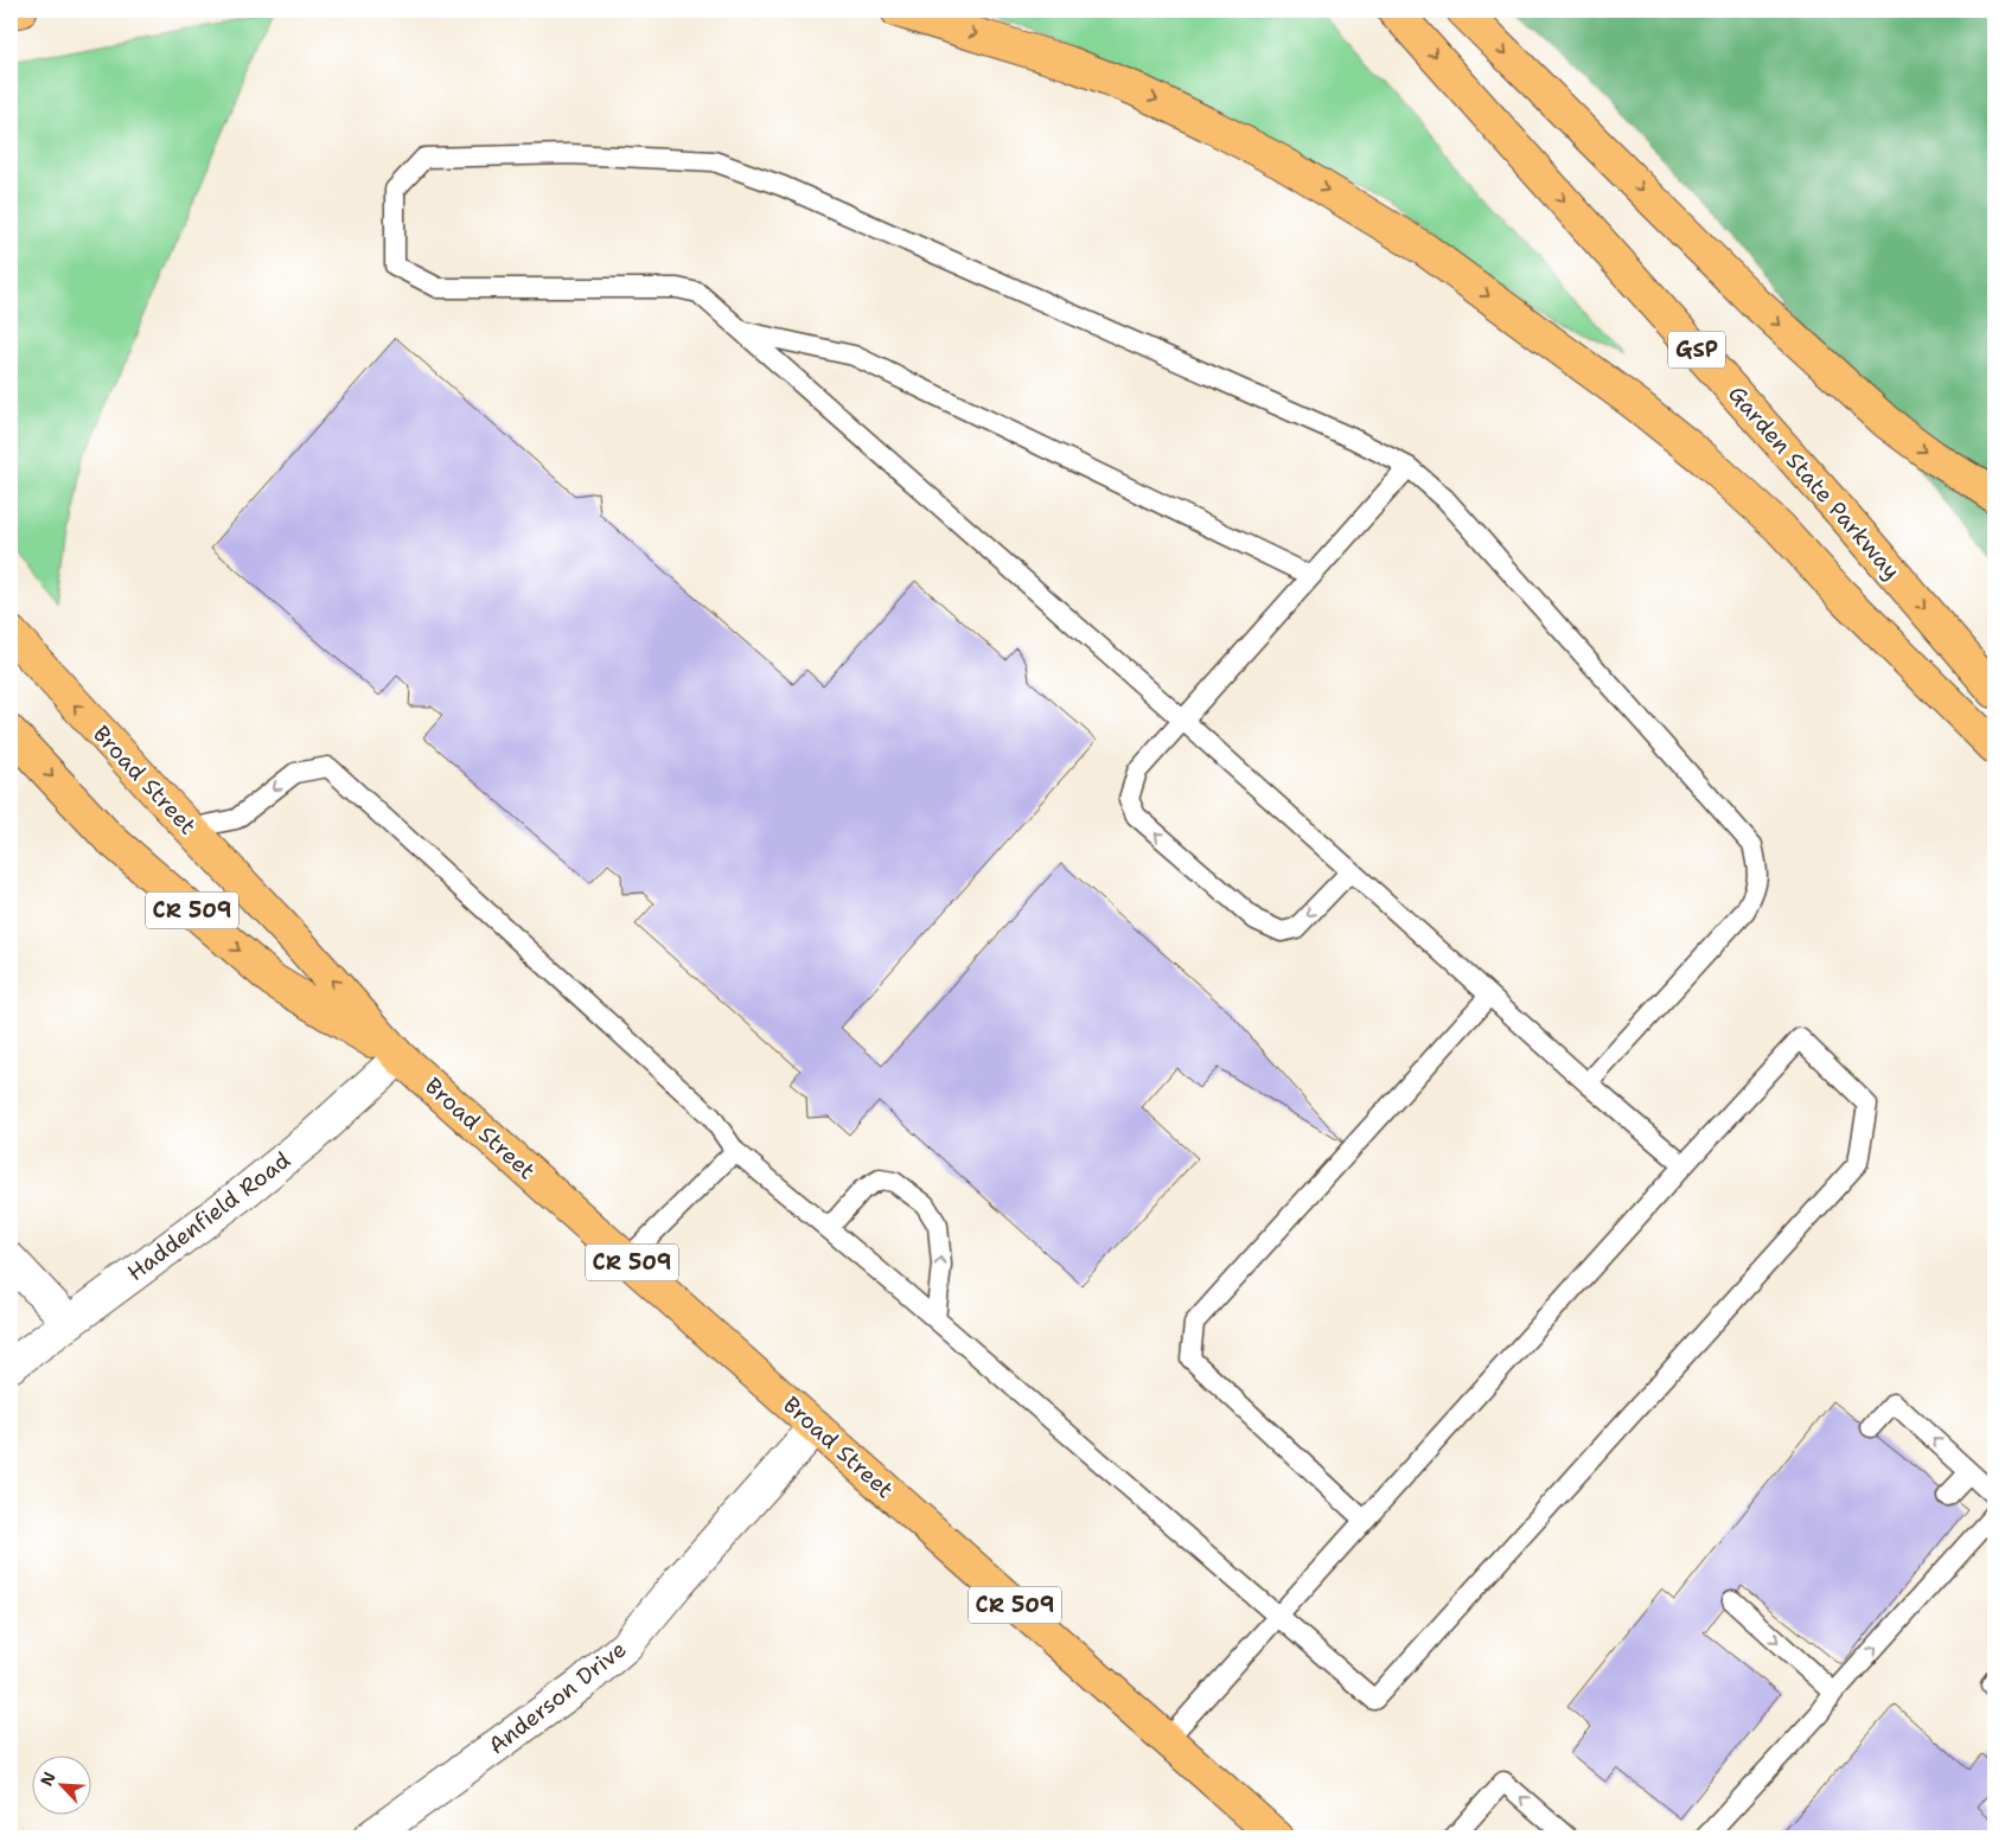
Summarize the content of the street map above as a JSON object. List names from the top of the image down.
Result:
{
  "streets": {
    "main road": [
      "GSP",
      "Garden State Parkway",
      "Broad Street",
      "CR 509"
    ],
    "street": ["Haddenfield Road", "Anderson Drive"]
  },
  "crossings": [
    ["Broad Street", "Haddenfield Road"],
    ["Broad Street", "Anderson Drive"]
  ],
  "north": "top left"
}
